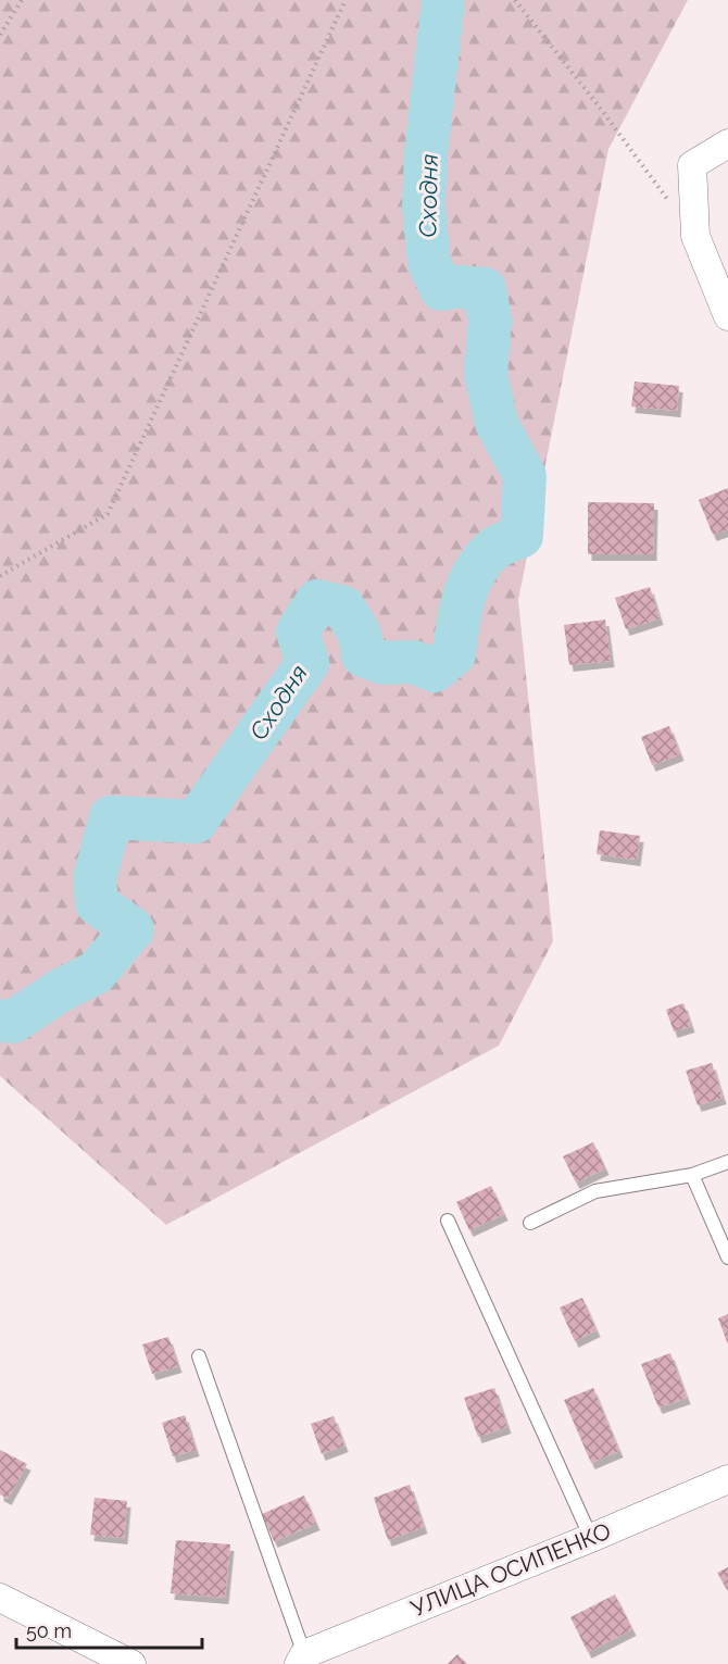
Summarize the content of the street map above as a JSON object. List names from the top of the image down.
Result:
{
  "streets": {
    "street": ["УЛИЦА ОСИПЕНКО"]
  },
  "water": ["Сходня"],
  "scale_bar": "50 m"
}
